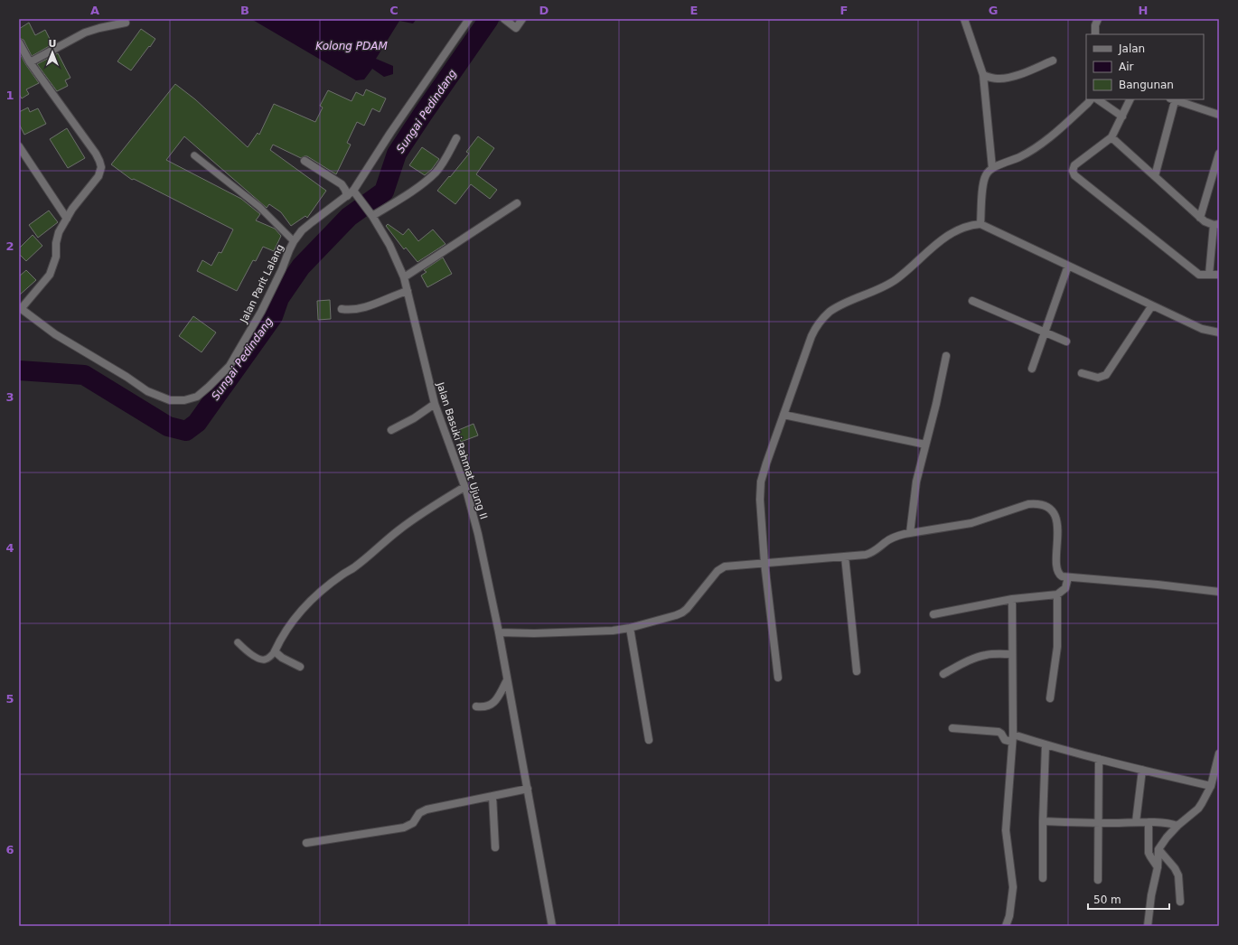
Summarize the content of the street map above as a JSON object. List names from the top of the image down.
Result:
{
  "streets": {
    "street": ["Jalan Parit Lalang", "Jalan Basuki Rahmat Ujung II"]
  },
  "crossings": [
    ["Jalan Parit Lalang", "Jalan Basuki Rahmat Ujung II"]
  ],
  "water": ["Kolong PDAM", "Sungai Pedindang"],
  "legend": ["Jalan", "Air", "Bangunan"],
  "scale_bar": "50 m",
  "north": "top",
  "grid": {
    "columns": [
      "A",
      "B",
      "C",
      "D",
      "E",
      "F",
      "G",
      "H"
    ],
    "rows": [
      "1",
      "2",
      "3",
      "4",
      "5",
      "6"
    ]
  }
}
